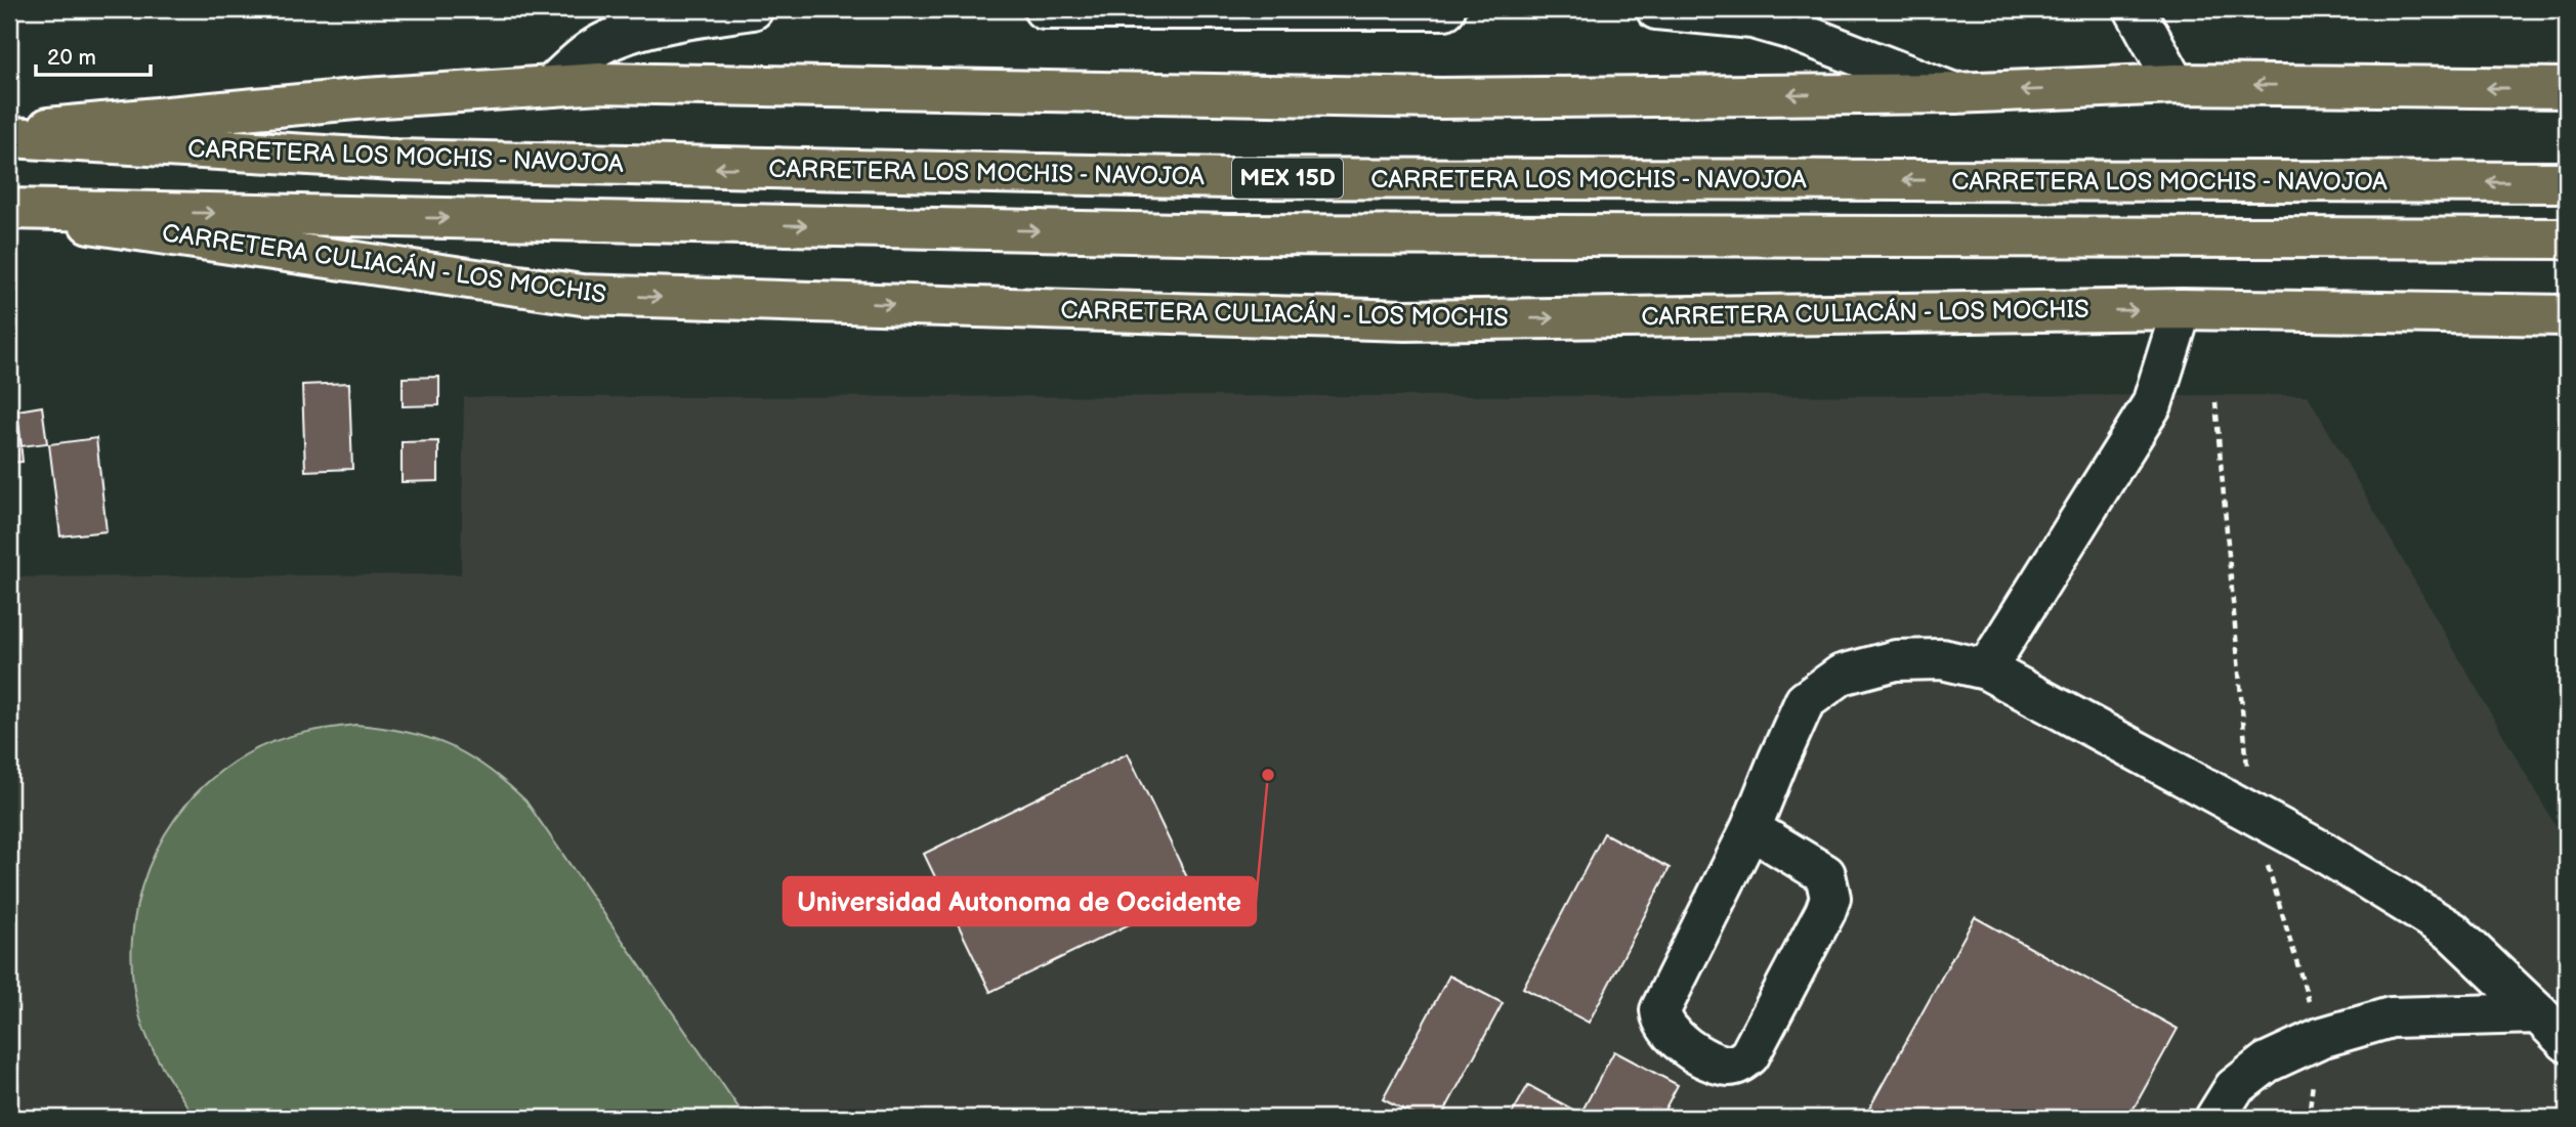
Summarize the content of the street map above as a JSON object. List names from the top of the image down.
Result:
{
  "streets": {
    "main road": ["CARRETERA LOS MOCHIS - NAVOJOA", "MEX 15D", "CARRETERA CULIACÁN - LOS MOCHIS"]
  },
  "crossings": [
    ["MEX 15D", "CARRETERA CULIACÁN - LOS MOCHIS"]
  ],
  "places": ["Universidad Autonoma de Occidente"],
  "scale_bar": "20 m"
}
